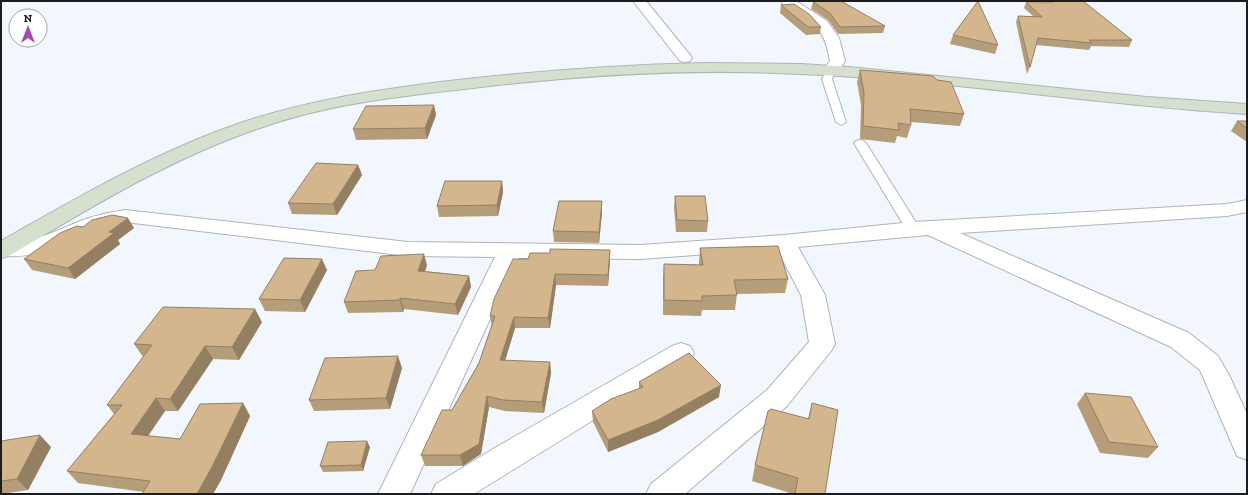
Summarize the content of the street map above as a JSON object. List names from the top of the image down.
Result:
{
  "north": "top"
}
